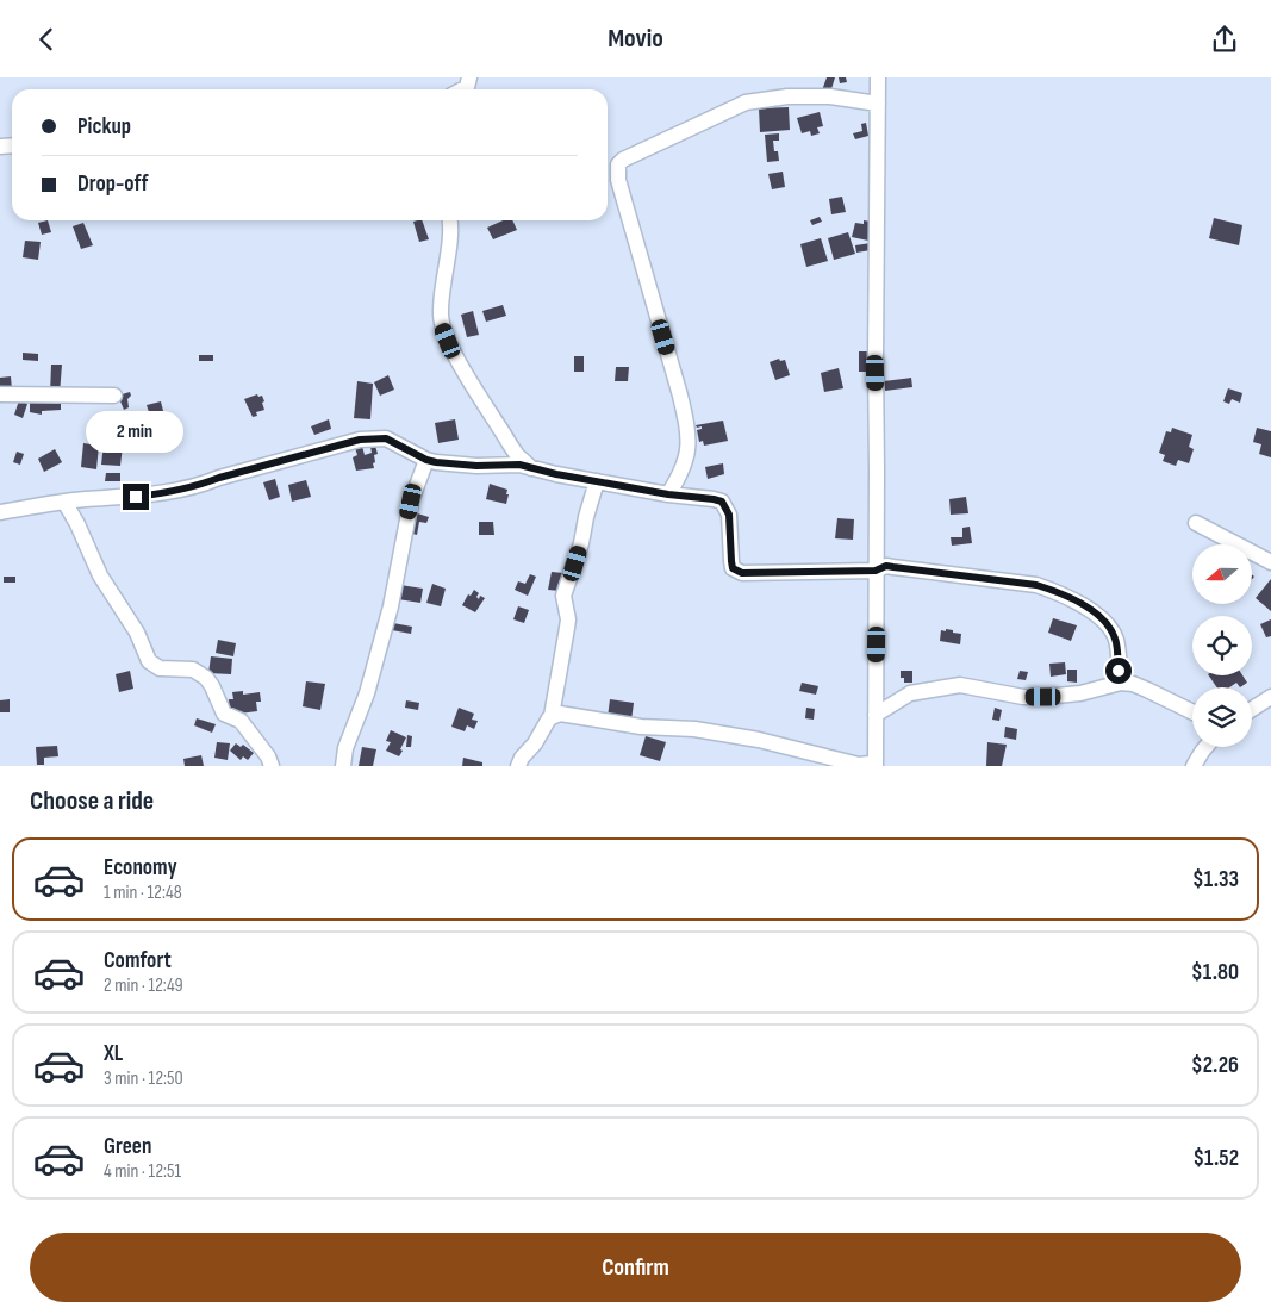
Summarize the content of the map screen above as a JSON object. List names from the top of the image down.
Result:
{
  "north": "left",
  "page": {
    "header": "Movio",
    "banner": ["Pickup", "Drop-off"],
    "bubble": "2 min",
    "heading": "Choose a ride",
    "list": [
      {
        "name": "Economy",
        "note": "1 min · 12:48",
        "value": "$1.33"
      },
      {
        "name": "Comfort",
        "note": "2 min · 12:49",
        "value": "$1.80"
      },
      {
        "name": "XL",
        "note": "3 min · 12:50",
        "value": "$2.26"
      },
      {
        "name": "Green",
        "note": "4 min · 12:51",
        "value": "$1.52"
      }
    ],
    "buttons": "Confirm"
  }
}
